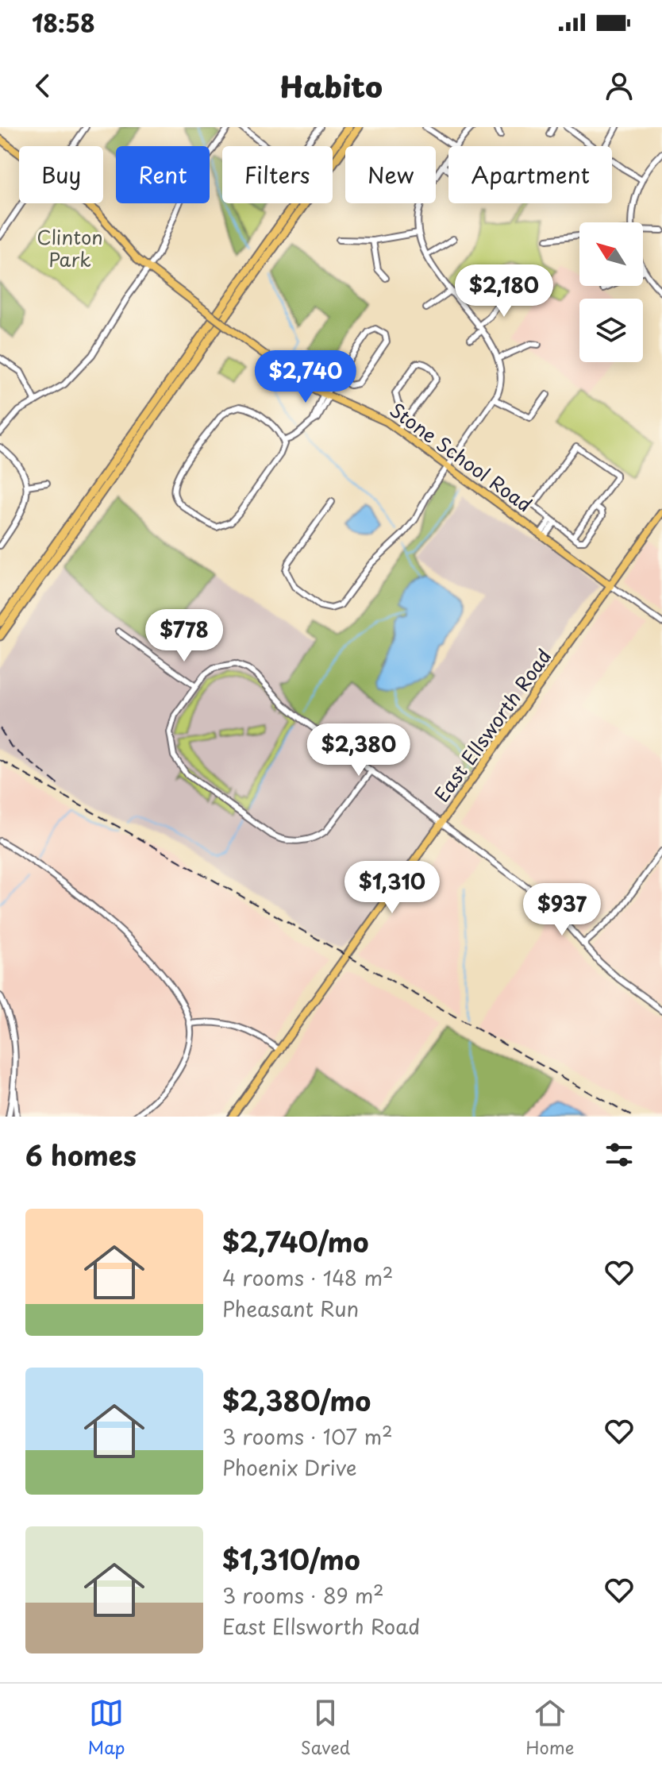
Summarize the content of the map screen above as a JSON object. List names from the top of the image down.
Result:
{
  "streets": {
    "main road": ["Stone School Road", "East Ellsworth Road"]
  },
  "crossings": [
    ["Stone School Road", "East Ellsworth Road"]
  ],
  "parks": ["Clinton Park"],
  "north": "top left",
  "page": {
    "status": "18:58",
    "header": "Habito",
    "chip": [
      "Buy",
      "Rent",
      "Filters",
      "New",
      "Apartment"
    ],
    "price": [
      "$2,180",
      "$2,740",
      "$778",
      "$2,380",
      "$1,310",
      "$937"
    ],
    "heading": "6 homes",
    "list": [
      {
        "name": "$2,740/mo",
        "note": "4 rooms · 148 m² · Pheasant Run"
      },
      {
        "name": "$2,380/mo",
        "note": "3 rooms · 107 m² · Phoenix Drive"
      },
      {
        "name": "$1,310/mo",
        "note": "3 rooms · 89 m² · East Ellsworth Road"
      }
    ],
    "tabs": ["Map", "Saved", "Home"]
  }
}
